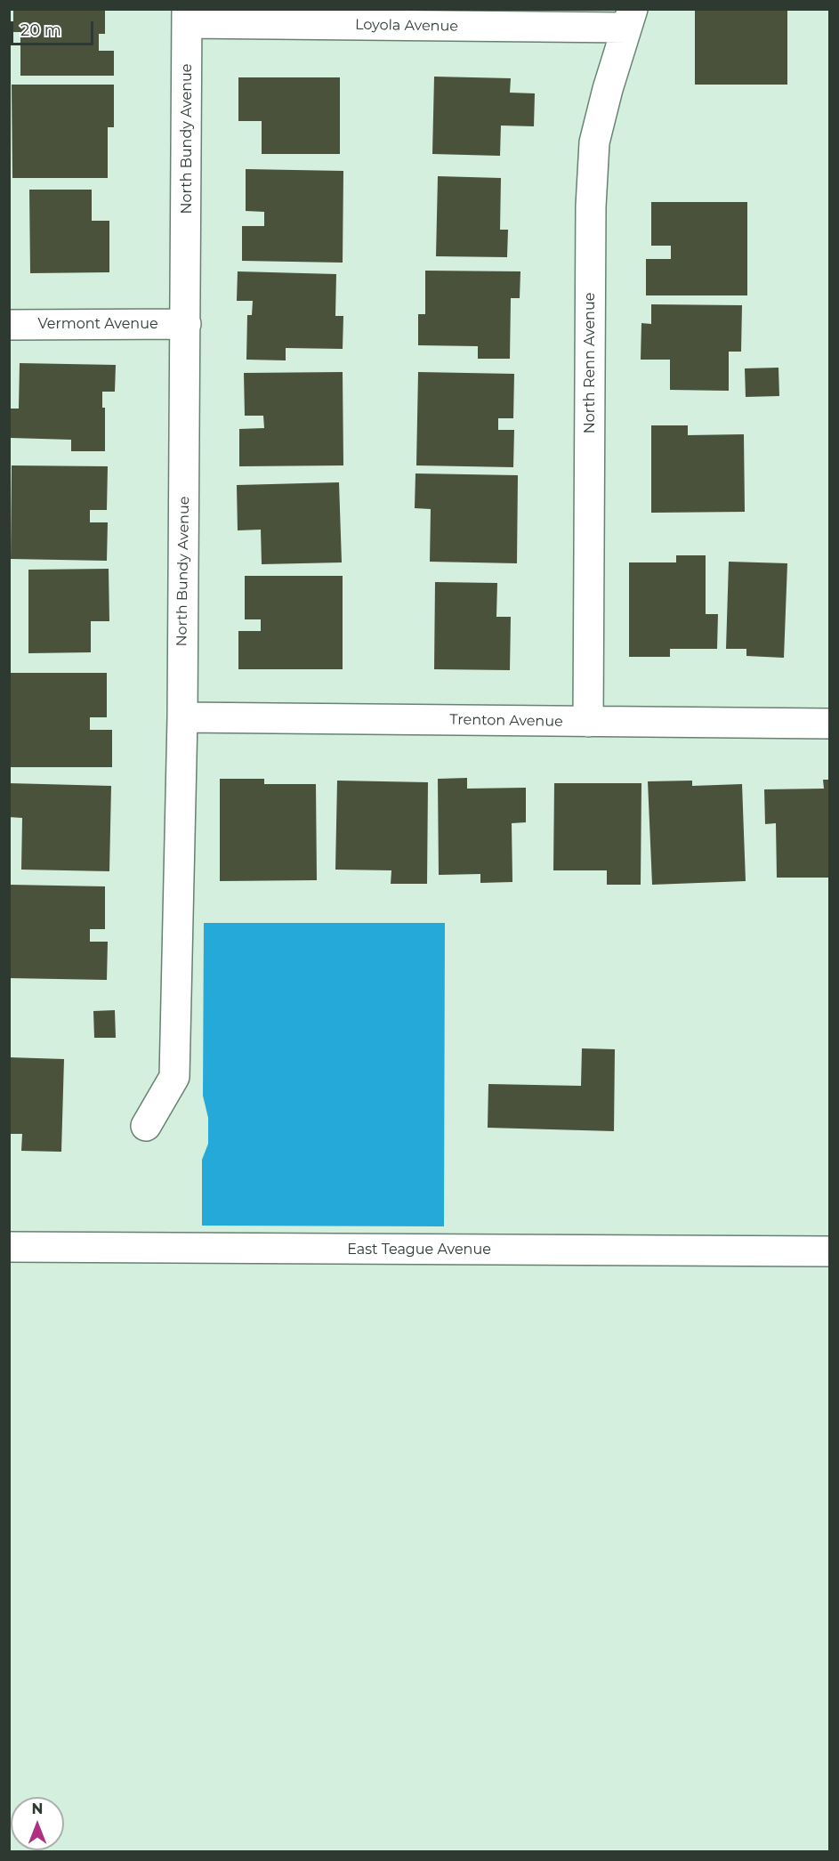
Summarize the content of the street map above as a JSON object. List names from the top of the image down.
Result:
{
  "streets": {
    "street": [
      "Loyola Avenue",
      "North Bundy Avenue",
      "Vermont Avenue",
      "North Renn Avenue",
      "Trenton Avenue",
      "East Teague Avenue"
    ]
  },
  "crossings": [
    ["Loyola Avenue", "North Bundy Avenue"],
    ["Loyola Avenue", "North Renn Avenue"],
    ["North Bundy Avenue", "Vermont Avenue"],
    ["North Bundy Avenue", "Trenton Avenue"],
    ["North Renn Avenue", "Trenton Avenue"]
  ],
  "scale_bar": "20 m",
  "north": "top"
}
